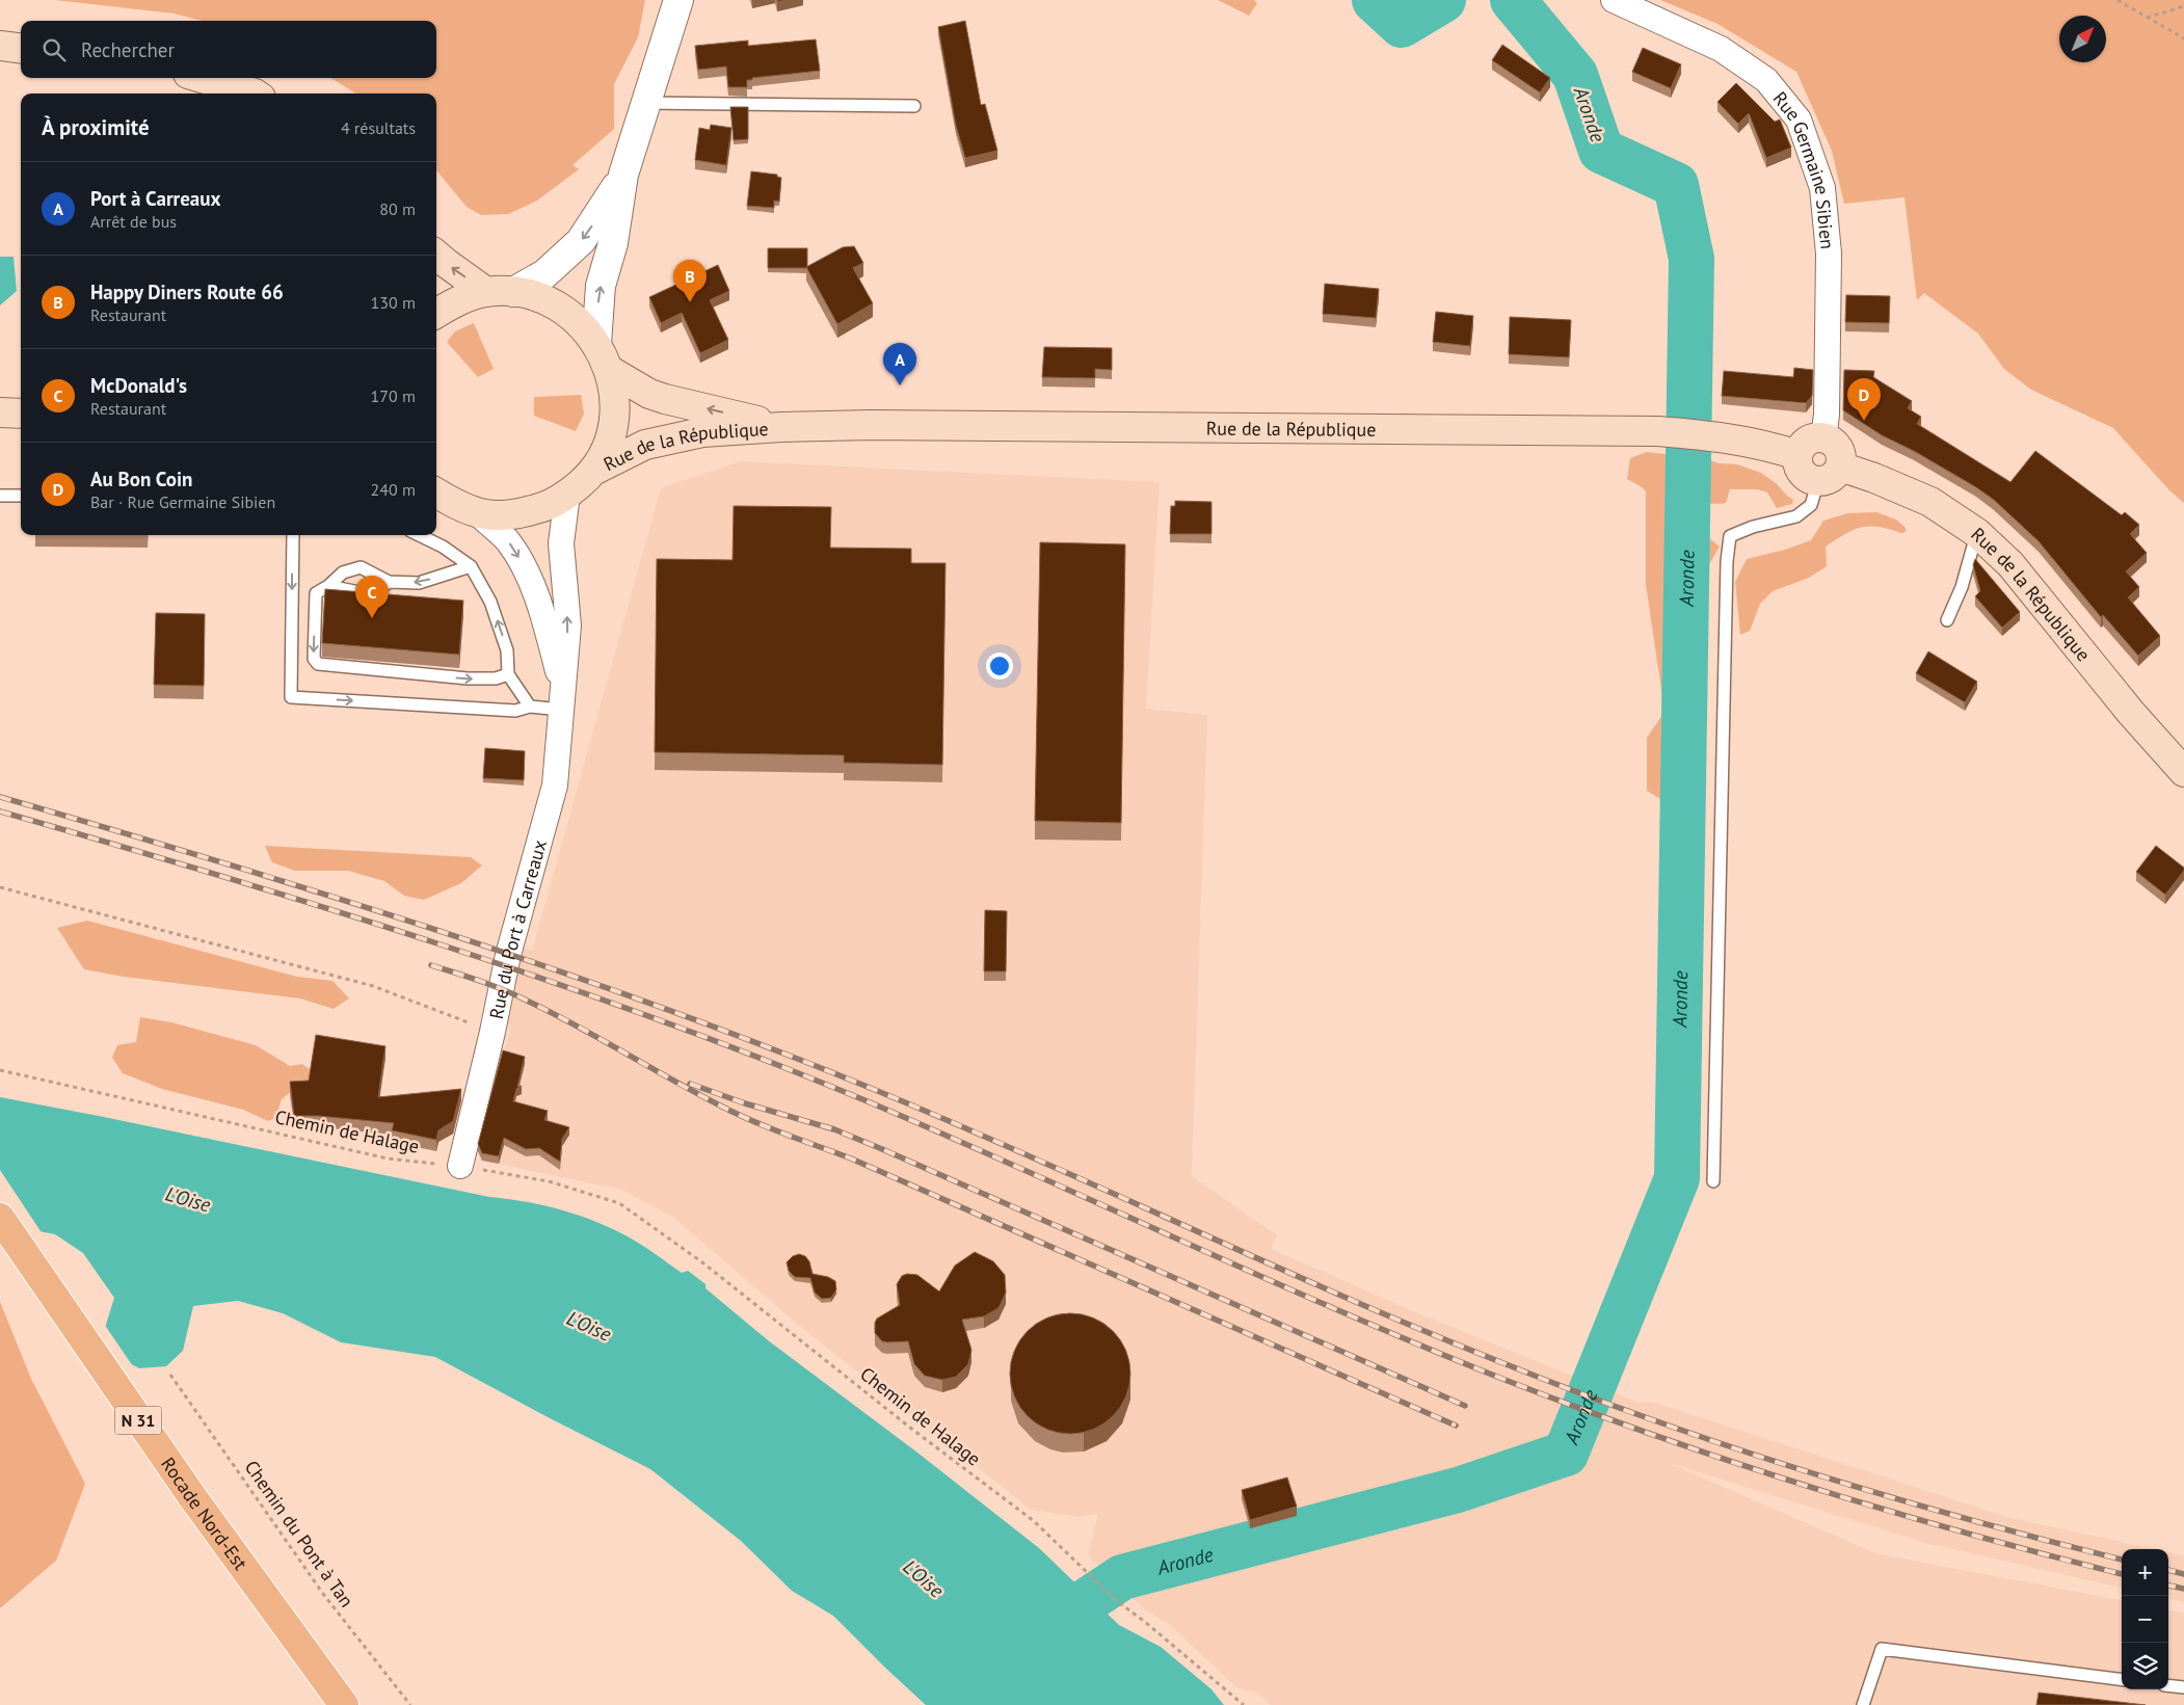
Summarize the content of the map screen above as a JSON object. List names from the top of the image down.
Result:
{
  "streets": {
    "main road": ["Rue de la République", "N 31", "Rocade Nord-Est"],
    "street": ["Rue Germaine Sibien", "Rue du Port à Carreaux"],
    "path": ["Chemin de Halage", "Chemin du Pont à Tan"]
  },
  "crossings": [
    ["Rue Germaine Sibien", "Rue de la République"],
    ["Rue du Port à Carreaux", "Chemin de Halage"]
  ],
  "water": ["Aronde", "L'Oise"],
  "north": "top right",
  "page": {
    "search": "Rechercher",
    "heading": ["À proximité", "4 résultats"],
    "list": [
      {
        "mark": "A",
        "name": "Port à Carreaux",
        "note": "Arrêt de bus",
        "value": "80 m"
      },
      {
        "mark": "B",
        "name": "Happy Diners Route 66",
        "note": "Restaurant",
        "value": "130 m"
      },
      {
        "mark": "C",
        "name": "McDonald's",
        "note": "Restaurant",
        "value": "170 m"
      },
      {
        "mark": "D",
        "name": "Au Bon Coin",
        "note": "Bar · Rue Germaine Sibien",
        "value": "240 m"
      }
    ],
    "pins": [
      "B",
      "A",
      "D",
      "C"
    ],
    "map_buttons": ["+", "−"]
  }
}
